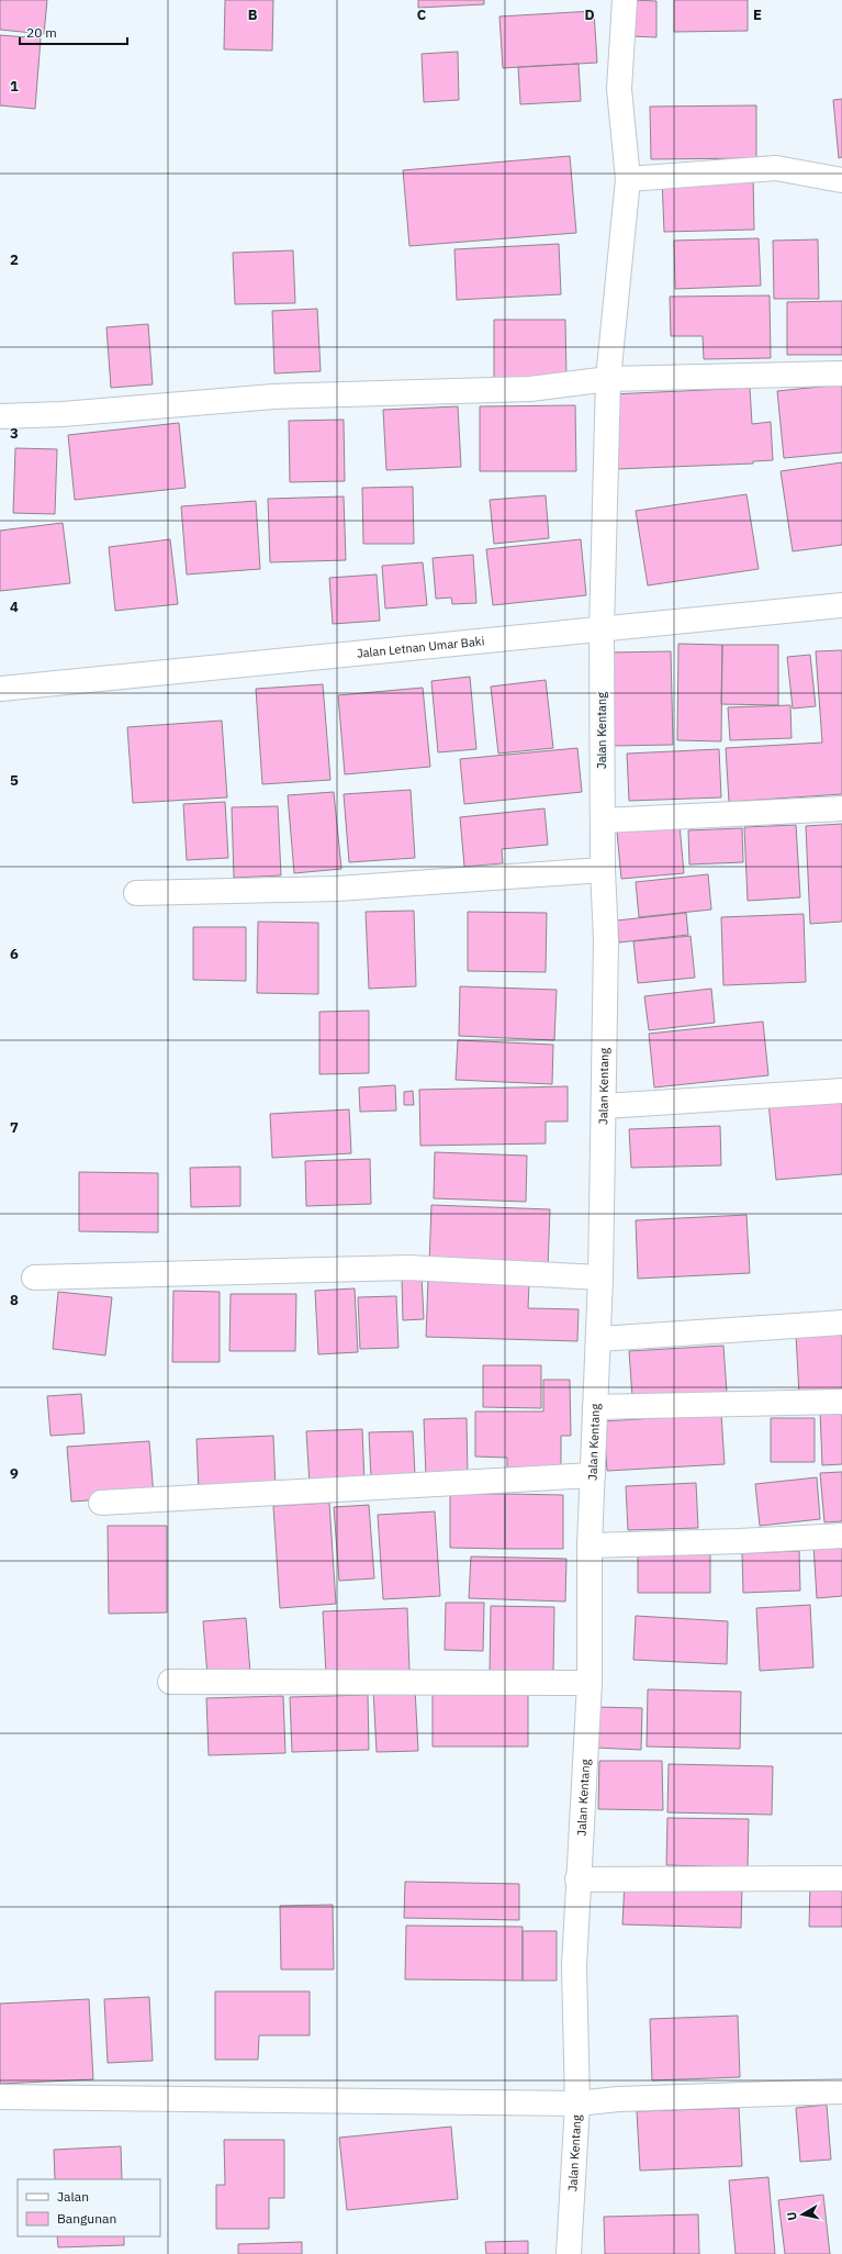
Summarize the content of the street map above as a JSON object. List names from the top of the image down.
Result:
{
  "streets": {
    "street": ["Jalan Letnan Umar Baki", "Jalan Kentang"]
  },
  "crossings": [
    ["Jalan Letnan Umar Baki", "Jalan Kentang"]
  ],
  "legend": ["Jalan", "Bangunan"],
  "scale_bar": "20 m",
  "north": "left",
  "grid": {
    "columns": [
      "B",
      "C",
      "D",
      "E"
    ],
    "rows": [
      "1",
      "2",
      "3",
      "4",
      "5",
      "6",
      "7",
      "8",
      "9"
    ]
  }
}
